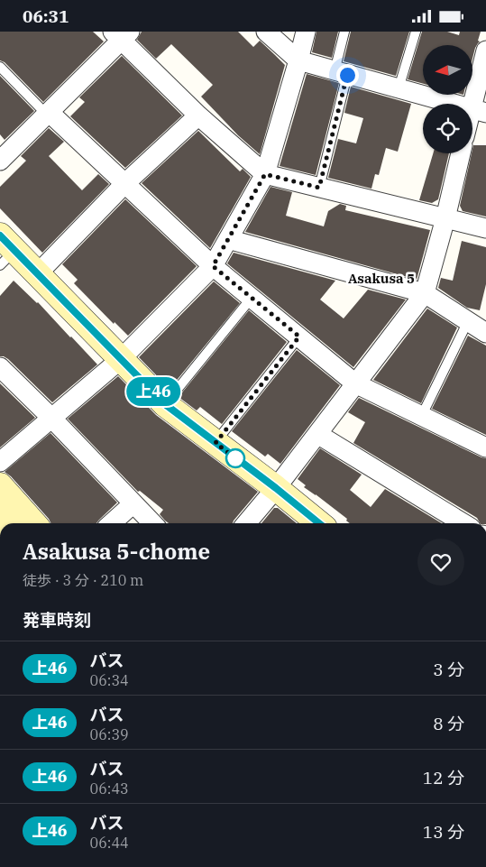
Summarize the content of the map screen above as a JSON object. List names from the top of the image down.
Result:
{
  "districts": ["Asakusa 5"],
  "lines": ["bus line 上46"],
  "north": "left",
  "page": {
    "status": "06:31",
    "on_map": "上46",
    "heading": [
      ["Asakusa 5-chome", "徒歩 · 3 分 · 210 m"],
      "発車時刻"
    ],
    "list": [
      {
        "mark": "上46",
        "name": "バス",
        "note": "06:34",
        "value": "3 分"
      },
      {
        "mark": "上46",
        "name": "バス",
        "note": "06:39",
        "value": "8 分"
      },
      {
        "mark": "上46",
        "name": "バス",
        "note": "06:43",
        "value": "12 分"
      },
      {
        "mark": "上46",
        "name": "バス",
        "note": "06:44",
        "value": "13 分"
      }
    ]
  }
}
